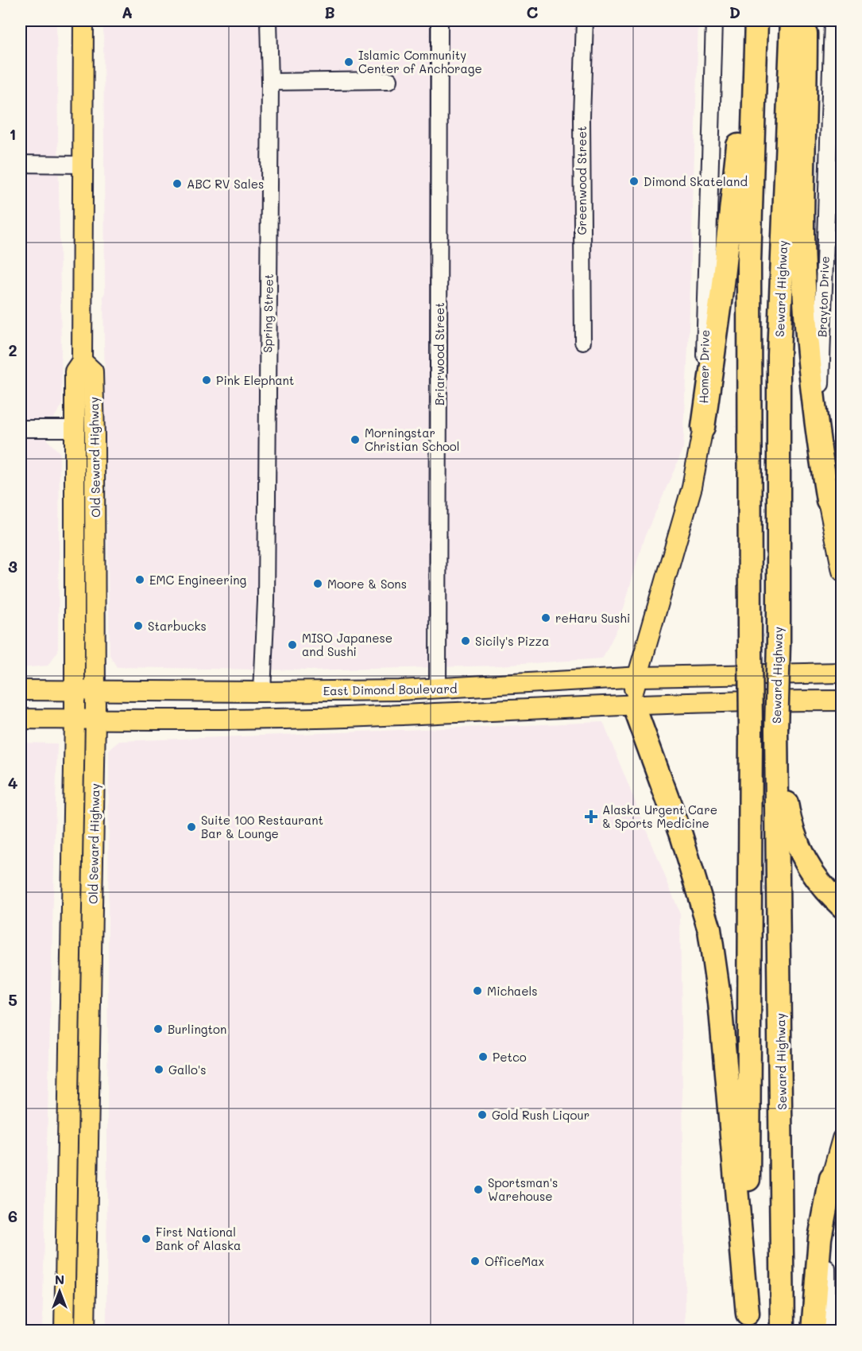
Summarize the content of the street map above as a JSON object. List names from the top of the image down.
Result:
{
  "streets": {
    "highway": ["Seward Highway"],
    "main road": [
      "Brayton Drive",
      "Homer Drive",
      "Old Seward Highway",
      "East Dimond Boulevard"
    ],
    "street": ["Greenwood Street", "Spring Street", "Briarwood Street"]
  },
  "crossings": [
    ["Spring Street", "East Dimond Boulevard"],
    ["Briarwood Street", "East Dimond Boulevard"],
    ["Homer Drive", "East Dimond Boulevard"],
    ["Old Seward Highway", "East Dimond Boulevard"]
  ],
  "places": {
    "other": [
      "Islamic Community Center of Anchorage",
      "Dimond Skateland",
      "ABC RV Sales",
      "Pink Elephant",
      "Morningstar Christian School",
      "EMC Engineering",
      "Moore & Sons",
      "reHaru Sushi",
      "Starbucks",
      "Sicily's Pizza",
      "MISO Japanese and Sushi",
      "Suite 100 Restaurant Bar & Lounge",
      "Michaels",
      "Burlington",
      "Petco",
      "Gallo's",
      "Gold Rush Liqour",
      "Sportsman's Warehouse",
      "First National Bank of Alaska",
      "OfficeMax"
    ],
    "health": ["Alaska Urgent Care & Sports Medicine"]
  },
  "north": "top",
  "grid": {
    "columns": [
      "A",
      "B",
      "C",
      "D"
    ],
    "rows": [
      "1",
      "2",
      "3",
      "4",
      "5",
      "6"
    ]
  }
}
